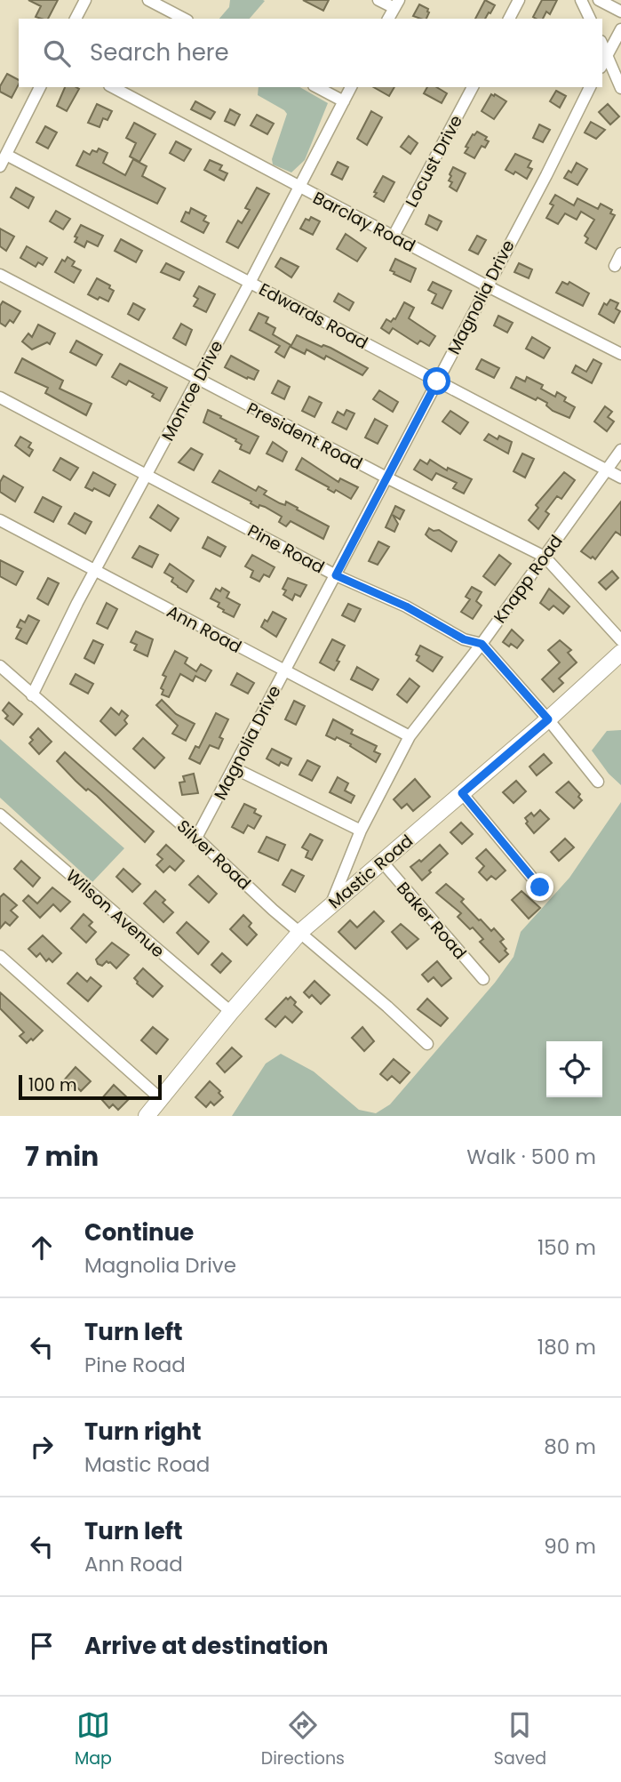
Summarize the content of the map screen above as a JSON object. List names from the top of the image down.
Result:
{
  "streets": {
    "main road": ["Mastic Road"],
    "street": [
      "Locust Drive",
      "Barclay Road",
      "Magnolia Drive",
      "Edwards Road",
      "Monroe Drive",
      "President Road",
      "Pine Road",
      "Knapp Road",
      "Ann Road",
      "Silver Road",
      "Wilson Avenue",
      "Baker Road"
    ]
  },
  "crossings": [
    ["Locust Drive", "Barclay Road"],
    ["Barclay Road", "Magnolia Drive"],
    ["Barclay Road", "Monroe Drive"],
    ["Magnolia Drive", "Edwards Road"],
    ["Magnolia Drive", "President Road"],
    ["Magnolia Drive", "Pine Road"],
    ["Magnolia Drive", "Ann Road"],
    ["Magnolia Drive", "Silver Road"],
    ["Edwards Road", "Monroe Drive"],
    ["Edwards Road", "Knapp Road"],
    ["Monroe Drive", "President Road"],
    ["Monroe Drive", "Pine Road"],
    ["Monroe Drive", "Ann Road"],
    ["Monroe Drive", "Silver Road"],
    ["President Road", "Knapp Road"],
    ["Pine Road", "Knapp Road"],
    ["Pine Road", "Mastic Road"],
    ["Knapp Road", "Ann Road"],
    ["Knapp Road", "Mastic Road"],
    ["Silver Road", "Mastic Road"],
    ["Mastic Road", "Wilson Avenue"],
    ["Mastic Road", "Baker Road"]
  ],
  "scale_bar": "100 m",
  "page": {
    "search": "Search here",
    "scale": "100 m",
    "heading": ["7 min", "Walk · 500 m"],
    "list": [
      ["Continue", "Magnolia Drive", "150 m"],
      ["Turn left", "Pine Road", "180 m"],
      ["Turn right", "Mastic Road", "80 m"],
      ["Turn left", "Ann Road", "90 m"],
      "Arrive at destination"
    ],
    "nav": ["Map", "Directions", "Saved"]
  }
}
